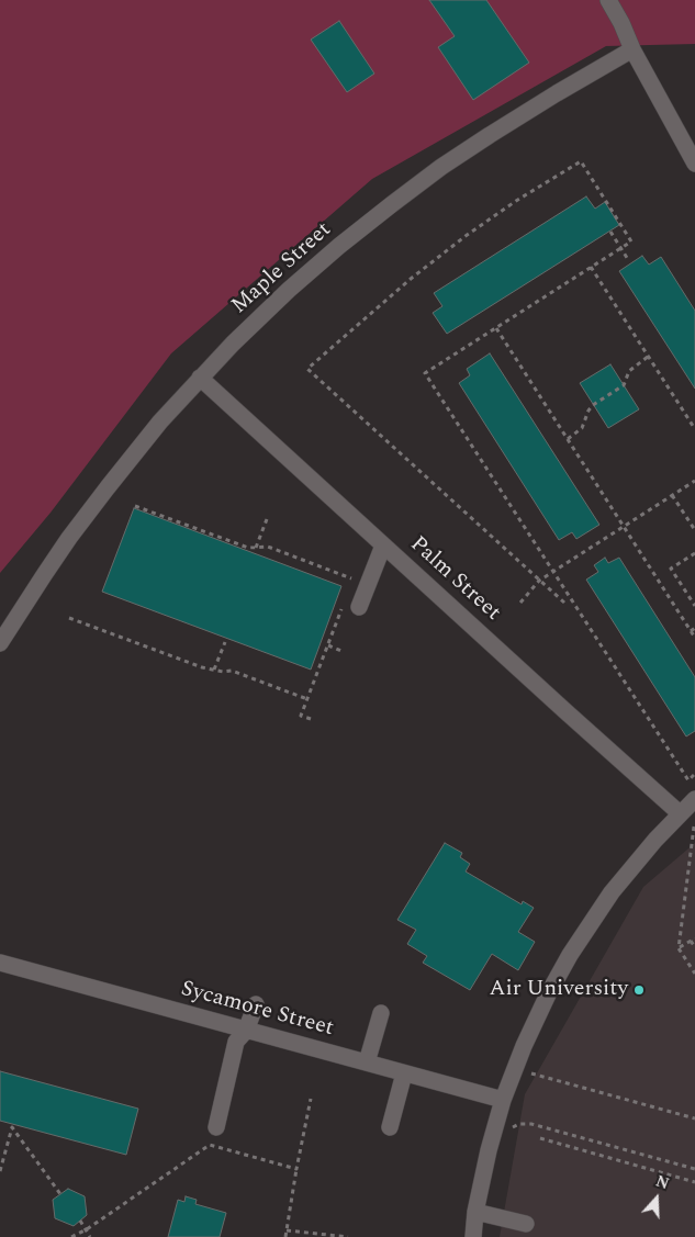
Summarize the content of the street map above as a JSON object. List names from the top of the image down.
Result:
{
  "streets": {
    "street": ["Maple Street", "Palm Street", "Sycamore Street"]
  },
  "crossings": [
    ["Maple Street", "Palm Street"]
  ],
  "places": ["Air University"],
  "north": "top"
}
